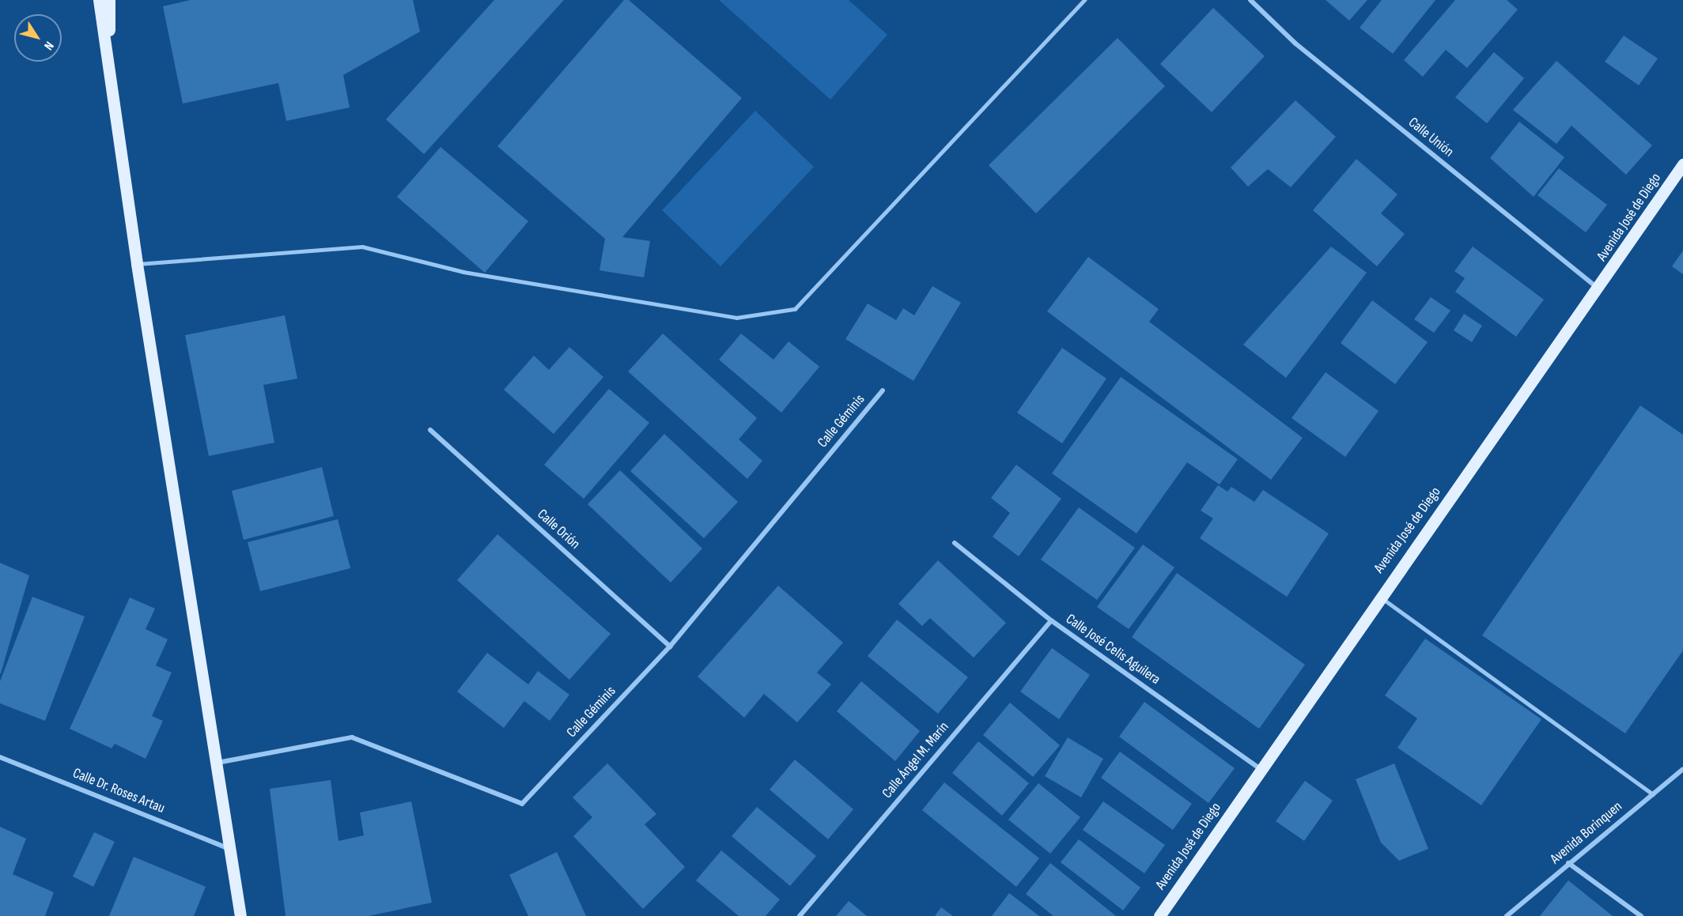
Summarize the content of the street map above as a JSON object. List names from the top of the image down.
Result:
{
  "streets": {
    "main road": ["Avenida José de Diego"],
    "street": [
      "Calle Unión",
      "Calle Géminis",
      "Calle Orión",
      "Calle José Celis Aguilera",
      "Calle Ángel M. Marín",
      "Calle Dr. Roses Artau",
      "Avenida Borinquen"
    ]
  },
  "crossings": [
    ["Calle Unión", "Avenida José de Diego"],
    ["Avenida José de Diego", "Calle José Celis Aguilera"],
    ["Calle Géminis", "Calle Orión"],
    ["Calle José Celis Aguilera", "Calle Ángel M. Marín"]
  ],
  "north": "bottom right"
}
